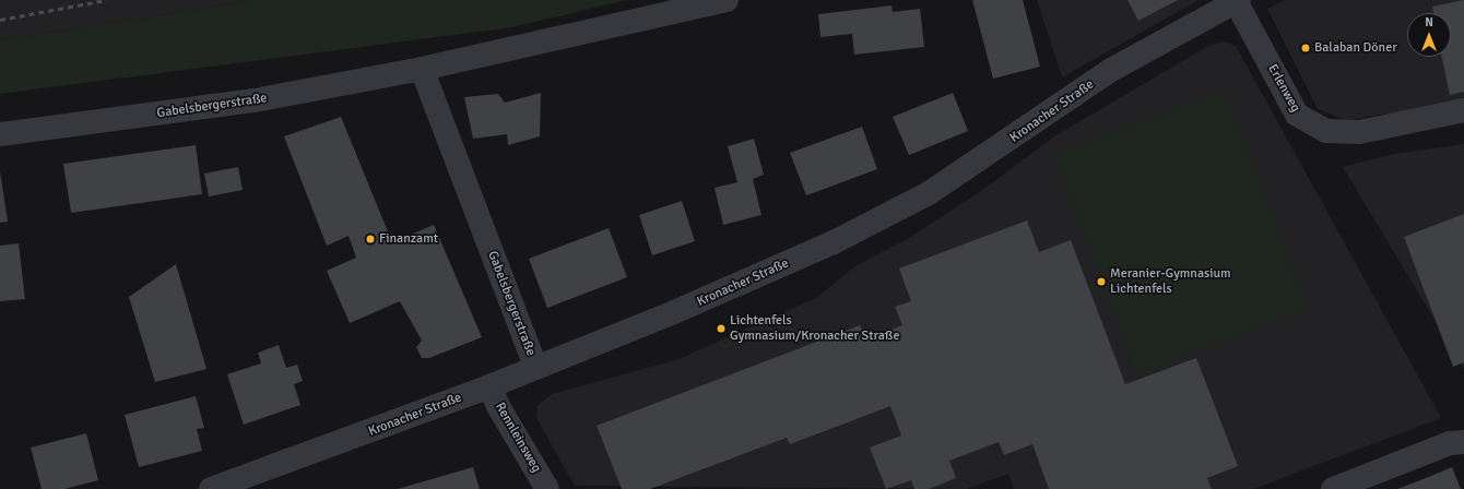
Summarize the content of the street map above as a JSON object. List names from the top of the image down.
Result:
{
  "streets": {
    "street": [
      "Erlenweg",
      "Gabelsbergerstraße",
      "Kronacher Straße",
      "Rennleinsweg"
    ]
  },
  "crossings": [
    ["Erlenweg", "Kronacher Straße"],
    ["Gabelsbergerstraße", "Kronacher Straße"],
    ["Kronacher Straße", "Rennleinsweg"]
  ],
  "places": [
    "Balaban Döner",
    "Finanzamt",
    "Meranier-Gymnasium Lichtenfels",
    "Lichtenfels Gymnasium/Kronacher Straße"
  ],
  "north": "top"
}
